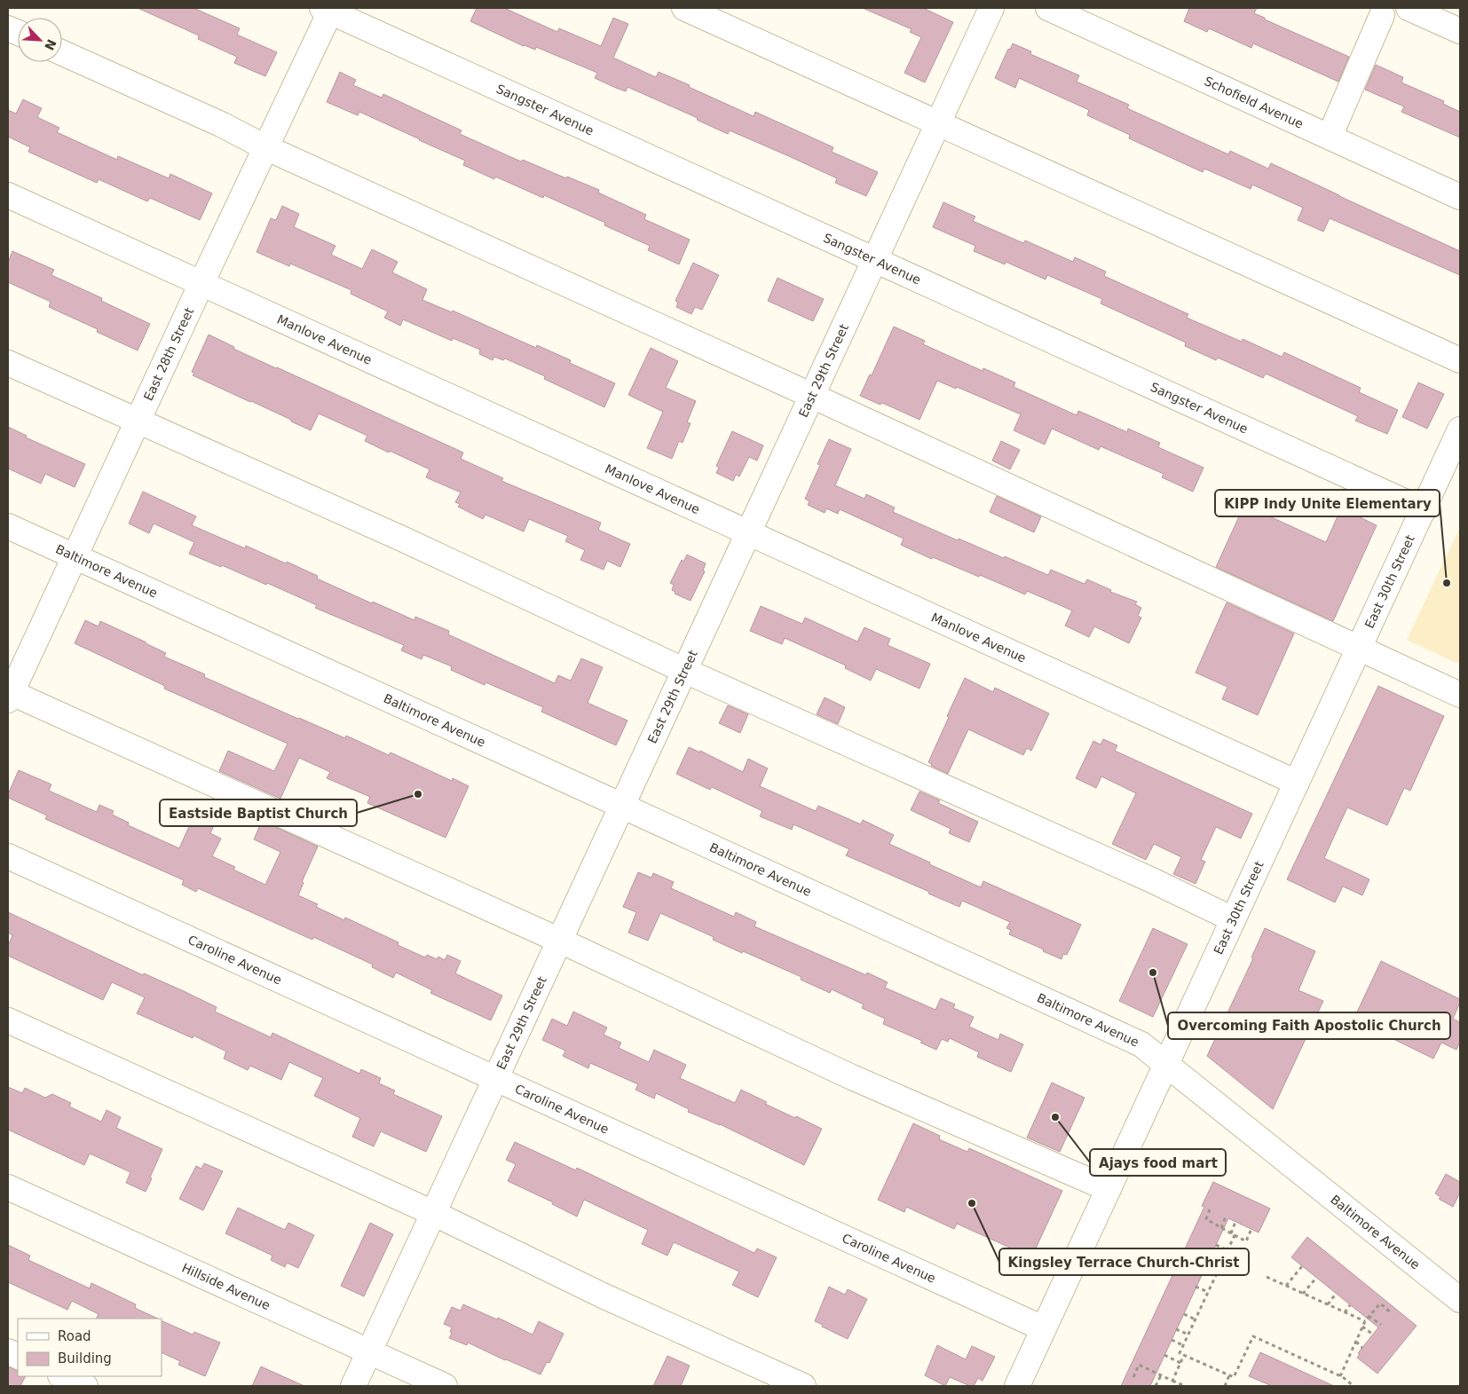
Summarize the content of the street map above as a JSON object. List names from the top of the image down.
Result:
{
  "streets": {
    "street": [
      "Schofield Avenue",
      "Sangster Avenue",
      "Manlove Avenue",
      "East 28th Street",
      "East 29th Street",
      "Baltimore Avenue",
      "East 30th Street",
      "Caroline Avenue",
      "Hillside Avenue"
    ]
  },
  "crossings": [
    ["Sangster Avenue", "East 28th Street"],
    ["Sangster Avenue", "East 29th Street"],
    ["Sangster Avenue", "East 30th Street"],
    ["Manlove Avenue", "East 28th Street"],
    ["Manlove Avenue", "East 29th Street"],
    ["Manlove Avenue", "East 30th Street"],
    ["East 28th Street", "Baltimore Avenue"],
    ["East 29th Street", "Baltimore Avenue"],
    ["East 29th Street", "Caroline Avenue"],
    ["East 29th Street", "Hillside Avenue"],
    ["Baltimore Avenue", "East 30th Street"],
    ["East 30th Street", "Caroline Avenue"]
  ],
  "places": [
    "KIPP Indy Unite Elementary",
    "Eastside Baptist Church",
    "Overcoming Faith Apostolic Church",
    "Ajays food mart",
    "Kingsley Terrace Church-Christ"
  ],
  "legend": ["Road", "Building"],
  "north": "bottom right"
}
